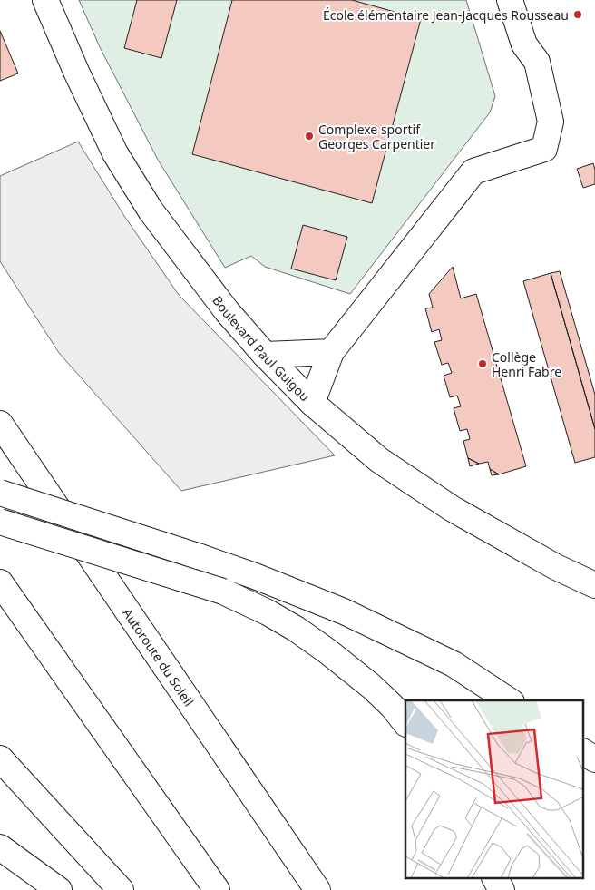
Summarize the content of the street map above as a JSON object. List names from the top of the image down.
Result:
{
  "streets": {
    "main road": ["Boulevard Paul Guigou", "Autoroute du Soleil"]
  },
  "places": ["École élémentaire Jean-Jacques Rousseau", "Complexe sportif Georges Carpentier", "Collège Henri Fabre"]
}
